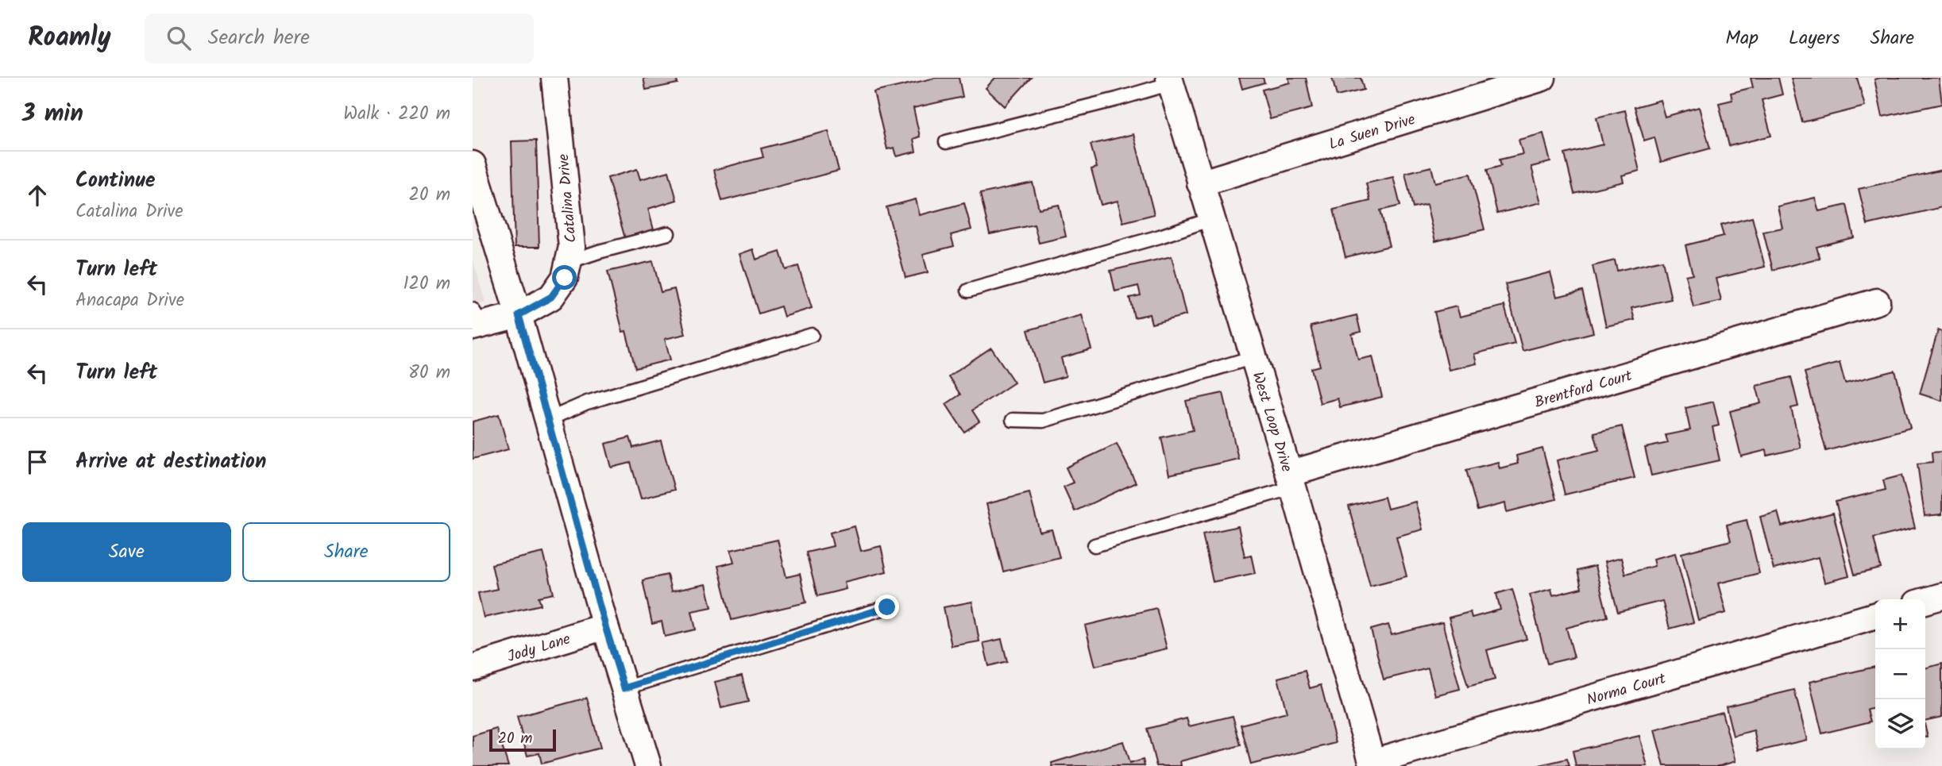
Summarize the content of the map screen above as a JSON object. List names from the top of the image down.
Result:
{
  "streets": {
    "street": [
      "La Suen Drive",
      "Catalina Drive",
      "Brentford Court",
      "West Loop Drive",
      "Jody Lane",
      "Norma Court"
    ]
  },
  "crossings": [
    ["La Suen Drive", "West Loop Drive"],
    ["Brentford Court", "West Loop Drive"],
    ["West Loop Drive", "Norma Court"]
  ],
  "scale_bar": "20 m",
  "page": {
    "header": "Roamly",
    "search": "Search here",
    "nav": ["Map", "Layers", "Share"],
    "heading": ["3 min", "Walk · 220 m"],
    "list": [
      ["Continue", "Catalina Drive", "20 m"],
      ["Turn left", "Anacapa Drive", "120 m"],
      ["Turn left", "80 m"],
      "Arrive at destination"
    ],
    "buttons": ["Save", "Share"],
    "map_buttons": ["+", "−"],
    "scale": "20 m"
  }
}
